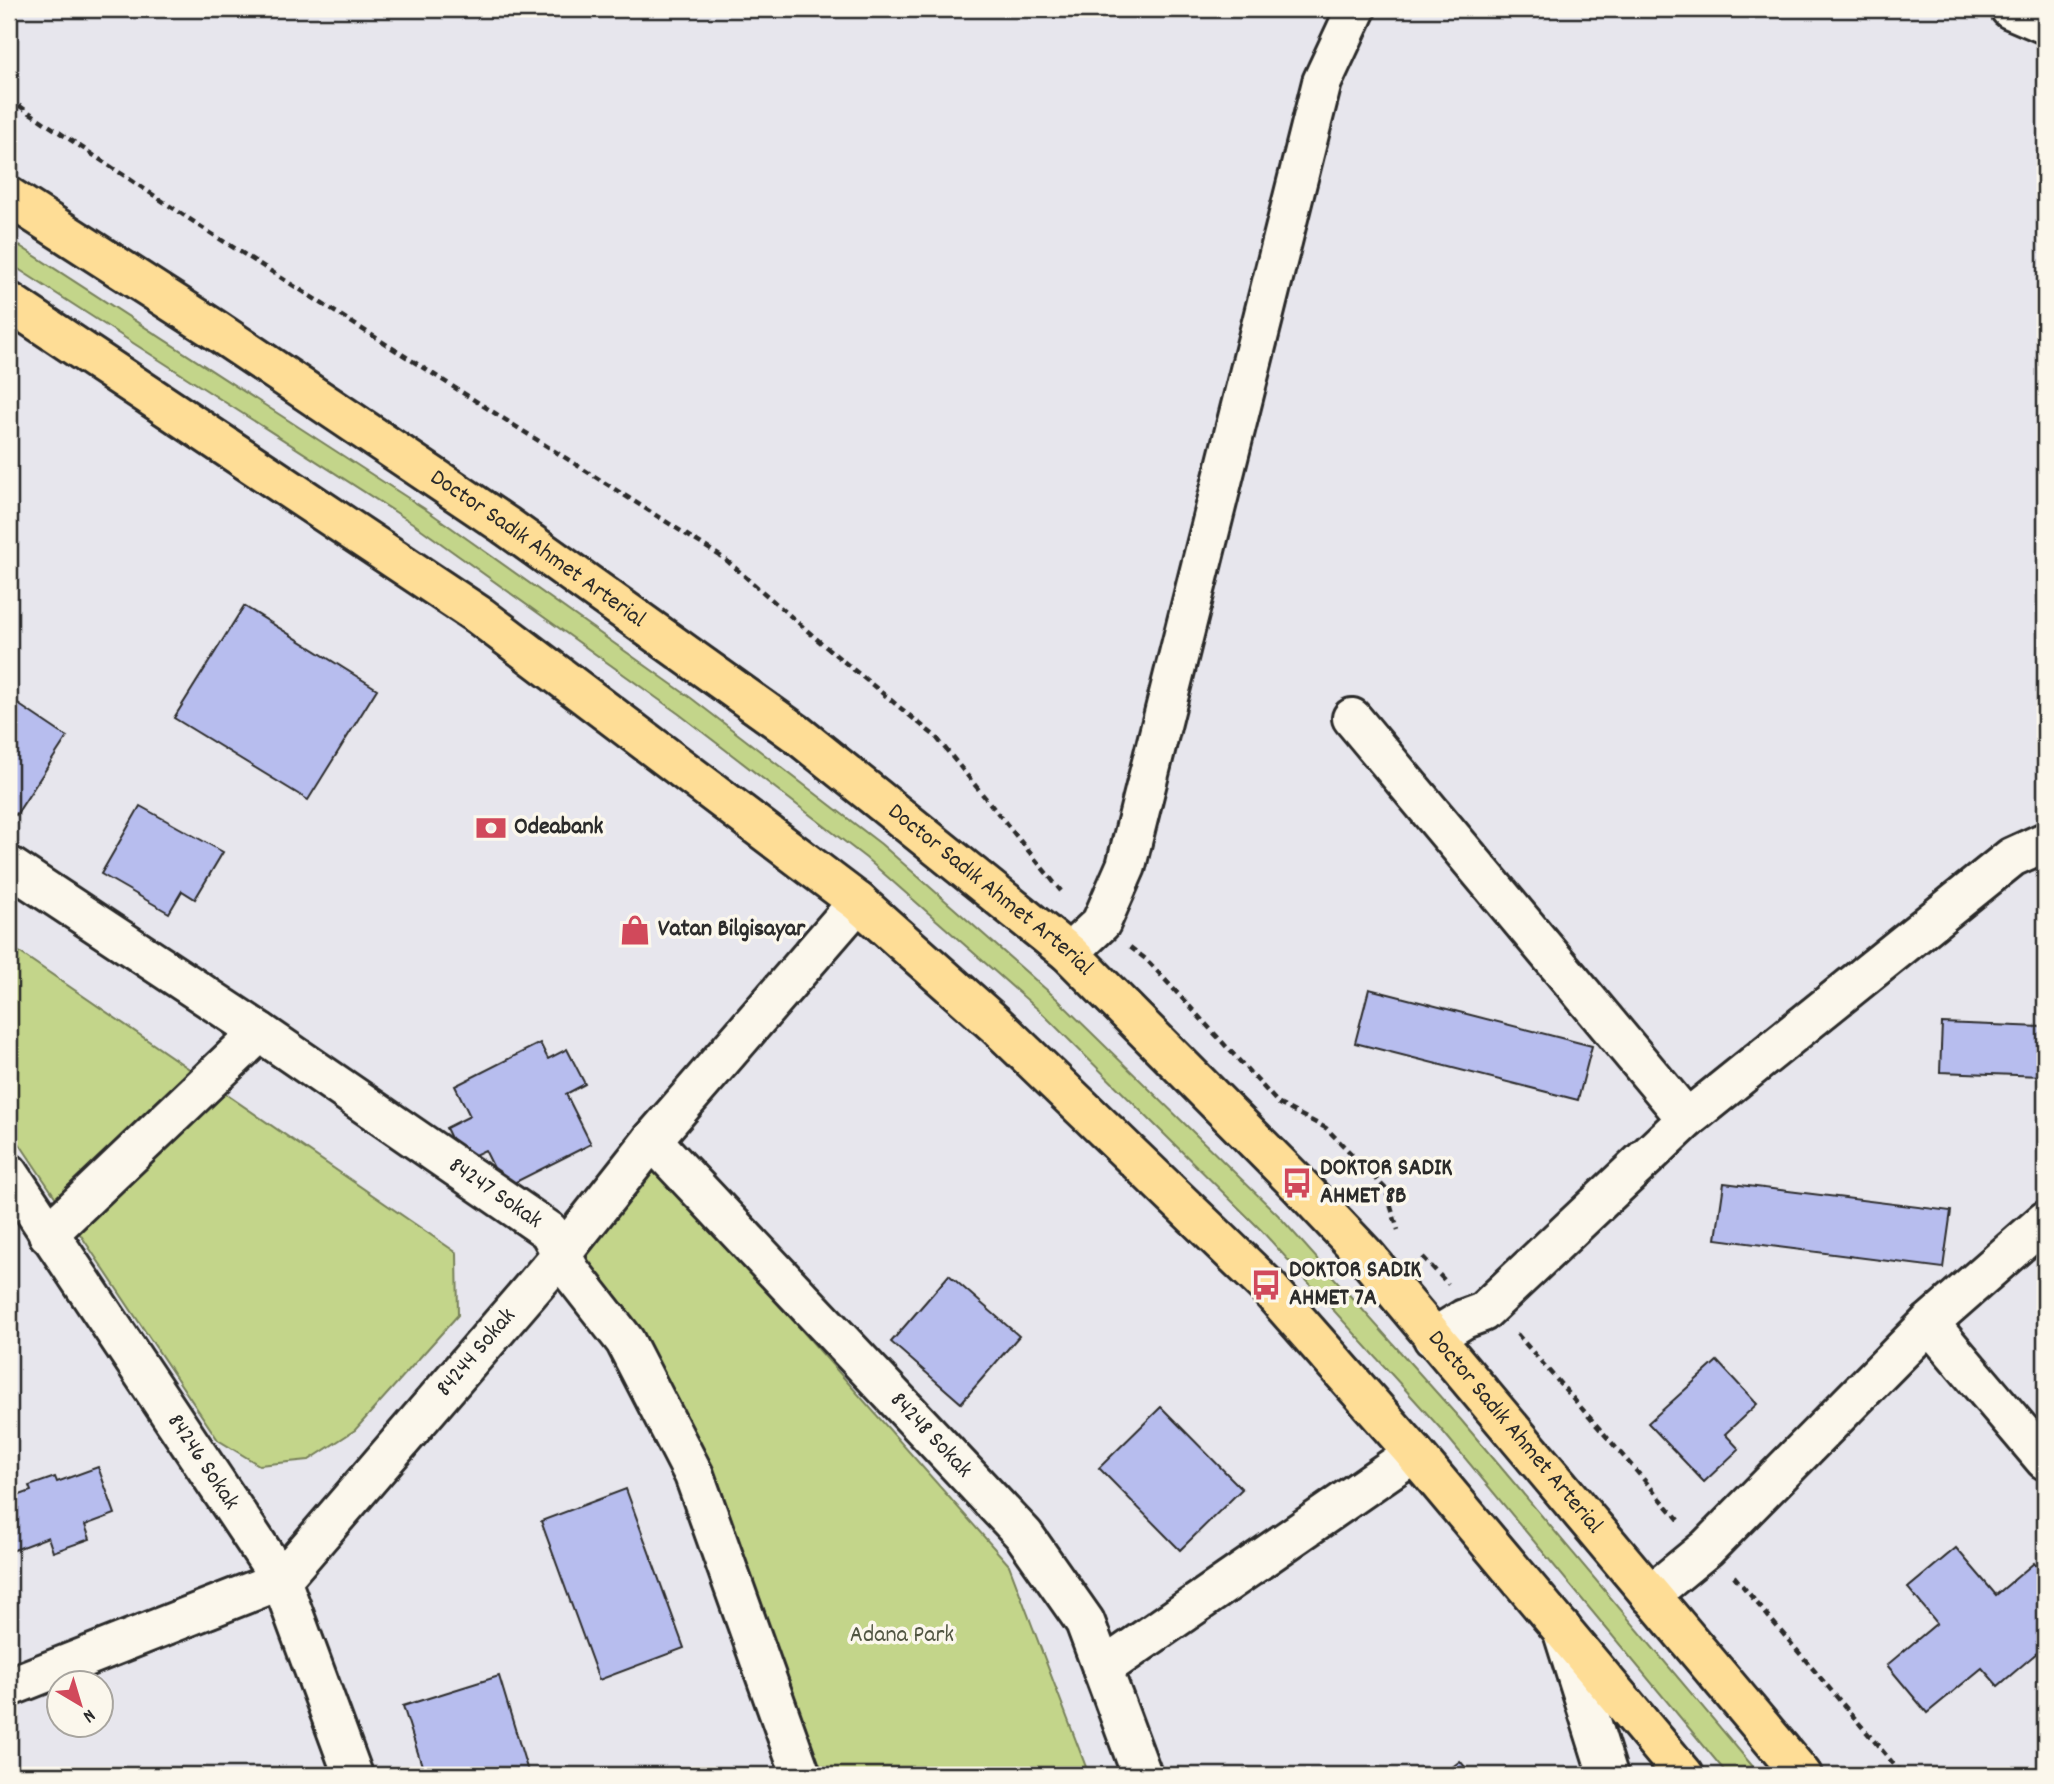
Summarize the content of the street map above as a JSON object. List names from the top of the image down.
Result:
{
  "streets": {
    "main road": ["Doctor Sadık Ahmet Arterial"],
    "street": [
      "84247 Sokak",
      "84244 Sokak",
      "84248 Sokak",
      "84246 Sokak"
    ]
  },
  "crossings": [
    ["84247 Sokak", "84244 Sokak"],
    ["84244 Sokak", "84248 Sokak"],
    ["84244 Sokak", "84246 Sokak"]
  ],
  "parks": ["Adana Park"],
  "places": {
    "bank": ["Odeabank"],
    "shop": ["Vatan Bilgisayar"],
    "bus stop": ["DOKTOR SADIK AHMET 8B", "DOKTOR SADIK AHMET 7A"]
  },
  "north": "bottom right"
}
